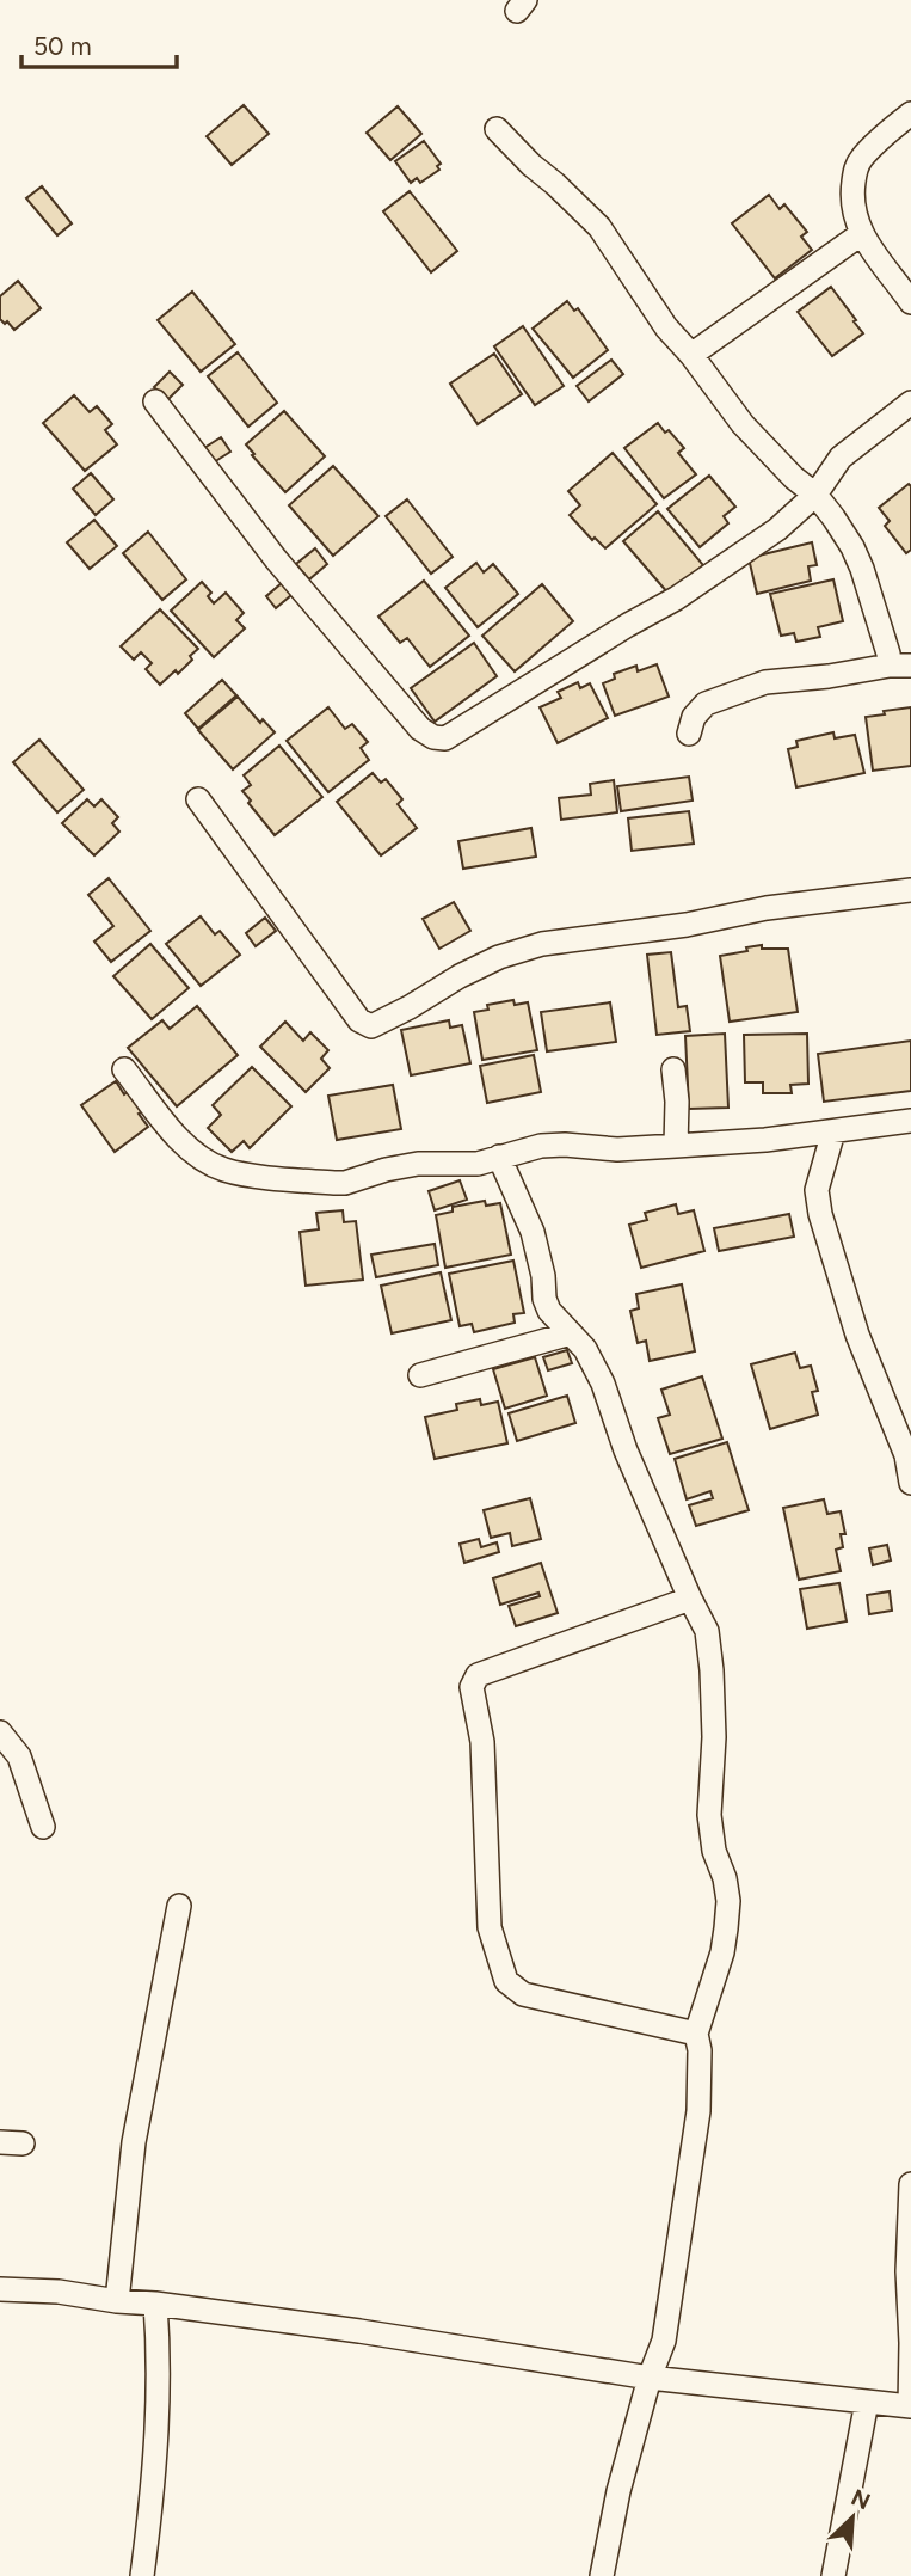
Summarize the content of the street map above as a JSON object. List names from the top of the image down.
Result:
{
  "scale_bar": "50 m",
  "north": "top right"
}
